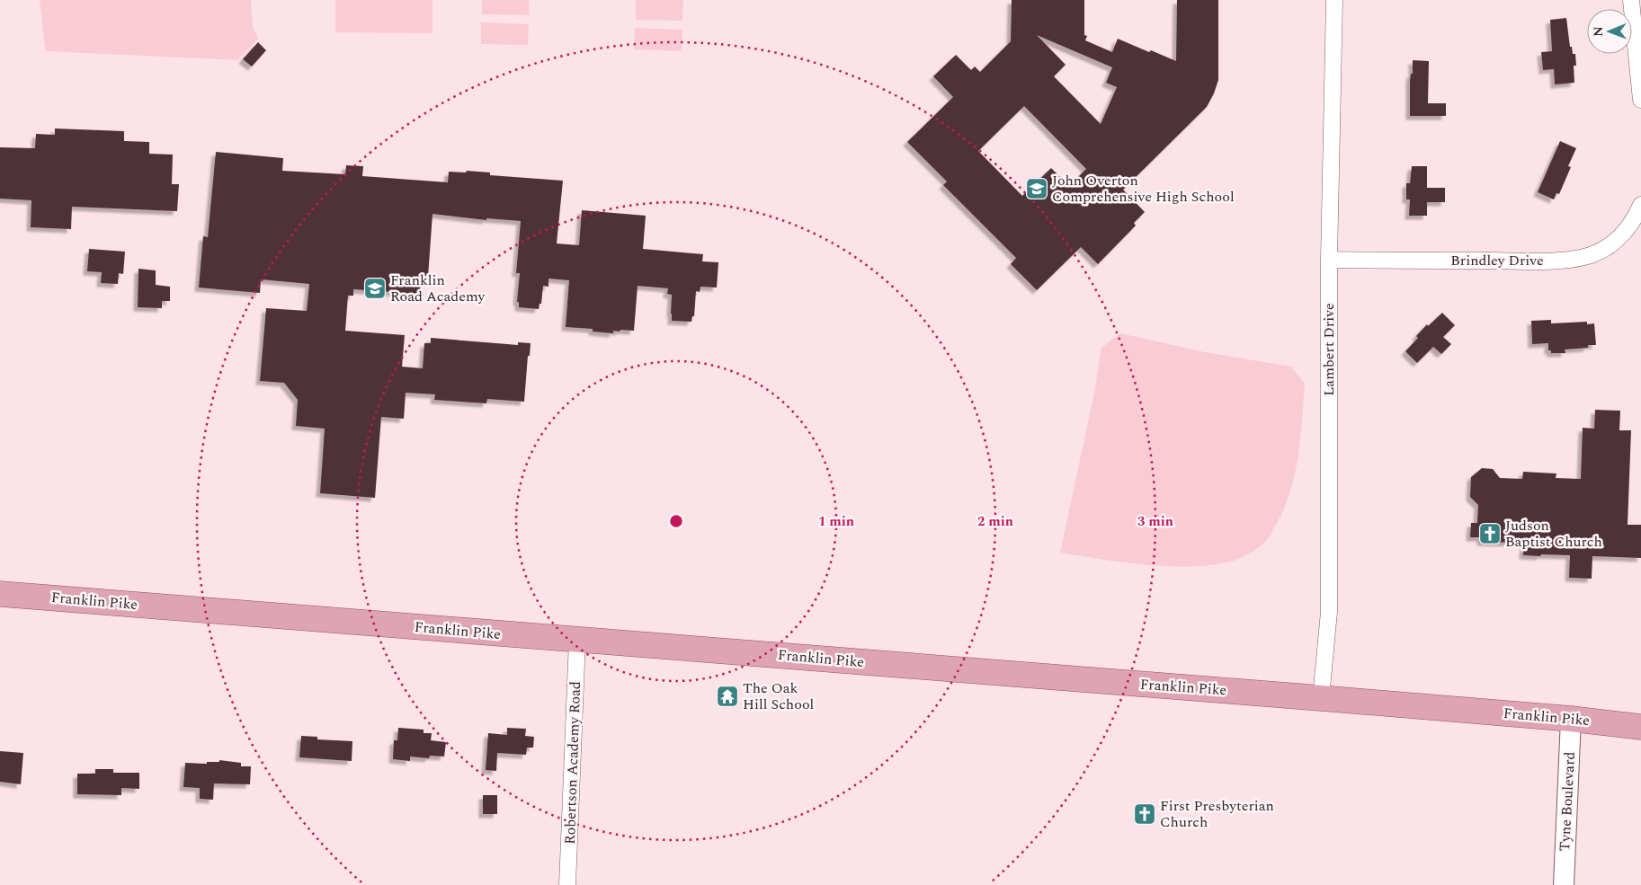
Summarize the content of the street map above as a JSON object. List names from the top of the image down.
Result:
{
  "streets": {
    "main road": ["Franklin Pike"],
    "street": [
      "Brindley Drive",
      "Lambert Drive",
      "Robertson Academy Road",
      "Tyne Boulevard"
    ]
  },
  "crossings": [
    ["Brindley Drive", "Lambert Drive"],
    ["Lambert Drive", "Franklin Pike"],
    ["Franklin Pike", "Robertson Academy Road"],
    ["Franklin Pike", "Tyne Boulevard"]
  ],
  "places": {
    "school or university": ["John Overton Comprehensive High School", "Franklin Road Academy"],
    "church": ["Judson Baptist Church", "First Presbyterian Church"],
    "temple": ["The Oak Hill School"]
  },
  "north": "left",
  "rings": ["1 min", "2 min", "3 min"]
}
